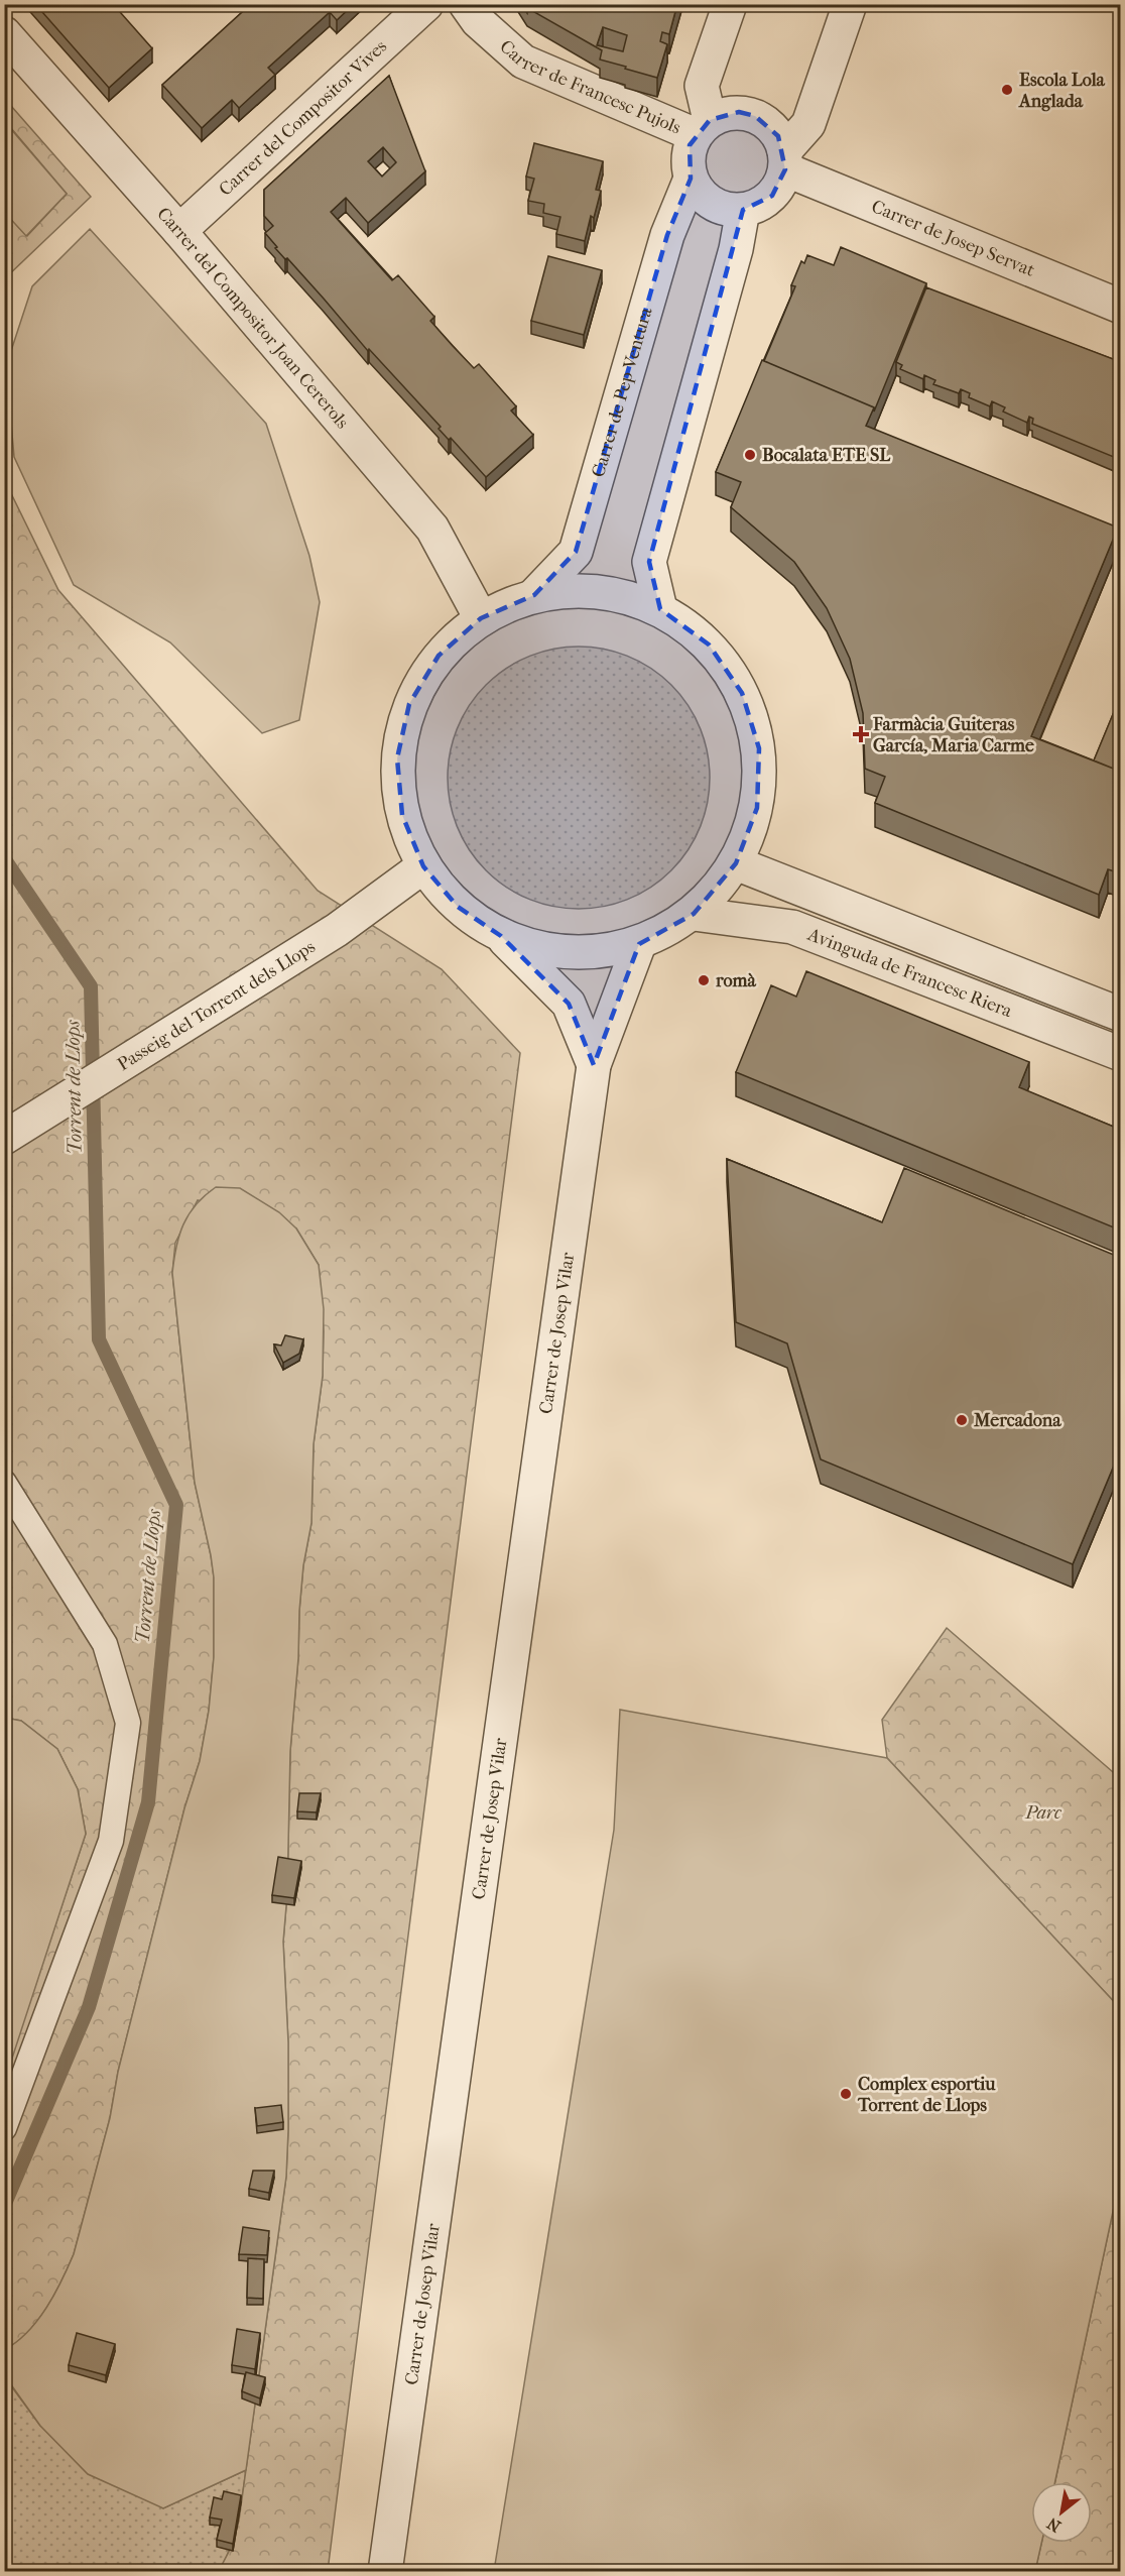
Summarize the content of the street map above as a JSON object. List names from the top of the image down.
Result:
{
  "streets": {
    "street": [
      "Carrer de Francesc Pujols",
      "Carrer del Compositor Vives",
      "Carrer de Josep Servat",
      "Carrer del Compositor Joan Cererols",
      "Carrer de Pep Ventura",
      "Avinguda de Francesc Riera",
      "Passeig del Torrent dels Llops",
      "Carrer de Josep Vilar"
    ]
  },
  "crossings": [
    ["Carrer de Francesc Pujols", "Carrer de Josep Servat"],
    ["Carrer de Francesc Pujols", "Carrer de Pep Ventura"],
    ["Carrer del Compositor Vives", "Carrer del Compositor Joan Cererols"],
    ["Carrer de Josep Servat", "Carrer de Pep Ventura"]
  ],
  "water": ["Torrent de Llops"],
  "parks": ["Parc"],
  "places": {
    "other": [
      "Escola Lola Anglada",
      "Bocalata ETE SL",
      "romà",
      "Mercadona",
      "Complex esportiu Torrent de Llops"
    ],
    "health": ["Farmàcia Guiteras García, Maria Carme"]
  },
  "north": "bottom left"
}
